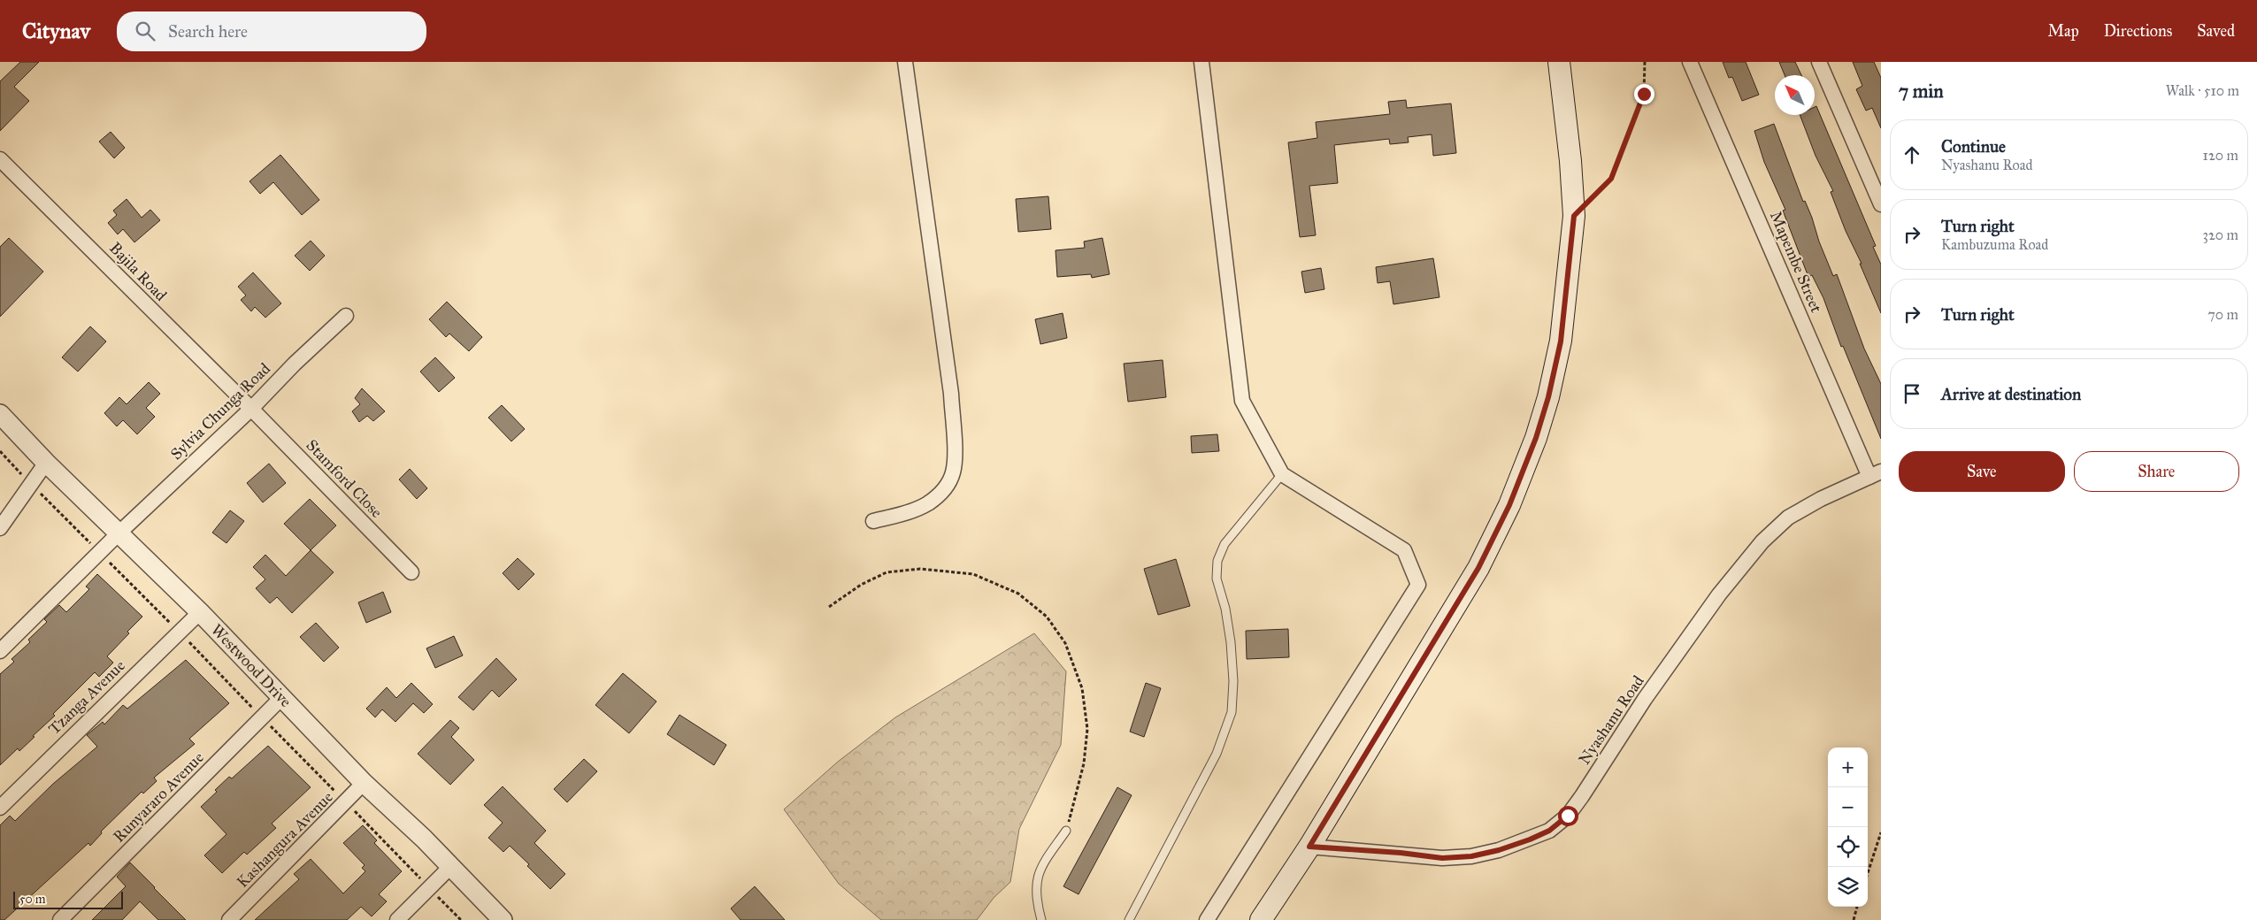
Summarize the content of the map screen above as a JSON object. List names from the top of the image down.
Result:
{
  "streets": {
    "street": [
      "Mapembe Street",
      "Bajila Road",
      "Sylvia Chunga Road",
      "Stamford Close",
      "Westwood Drive",
      "Tzanga Avenue",
      "Nyashanu Road",
      "Runyararo Avenue",
      "Kashangura Avenue"
    ]
  },
  "crossings": [
    ["Mapembe Street", "Nyashanu Road"],
    ["Bajila Road", "Sylvia Chunga Road"],
    ["Bajila Road", "Stamford Close"],
    ["Sylvia Chunga Road", "Stamford Close"],
    ["Sylvia Chunga Road", "Westwood Drive"],
    ["Westwood Drive", "Tzanga Avenue"],
    ["Westwood Drive", "Runyararo Avenue"],
    ["Westwood Drive", "Kashangura Avenue"]
  ],
  "scale_bar": "50 m",
  "north": "top left",
  "page": {
    "header": "Citynav",
    "search": "Search here",
    "nav": ["Map", "Directions", "Saved"],
    "heading": ["7 min", "Walk · 510 m"],
    "list": [
      ["Continue", "Nyashanu Road", "120 m"],
      ["Turn right", "Kambuzuma Road", "320 m"],
      ["Turn right", "70 m"],
      "Arrive at destination"
    ],
    "buttons": ["Save", "Share"],
    "map_buttons": ["+", "−"],
    "scale": "50 m"
  }
}
